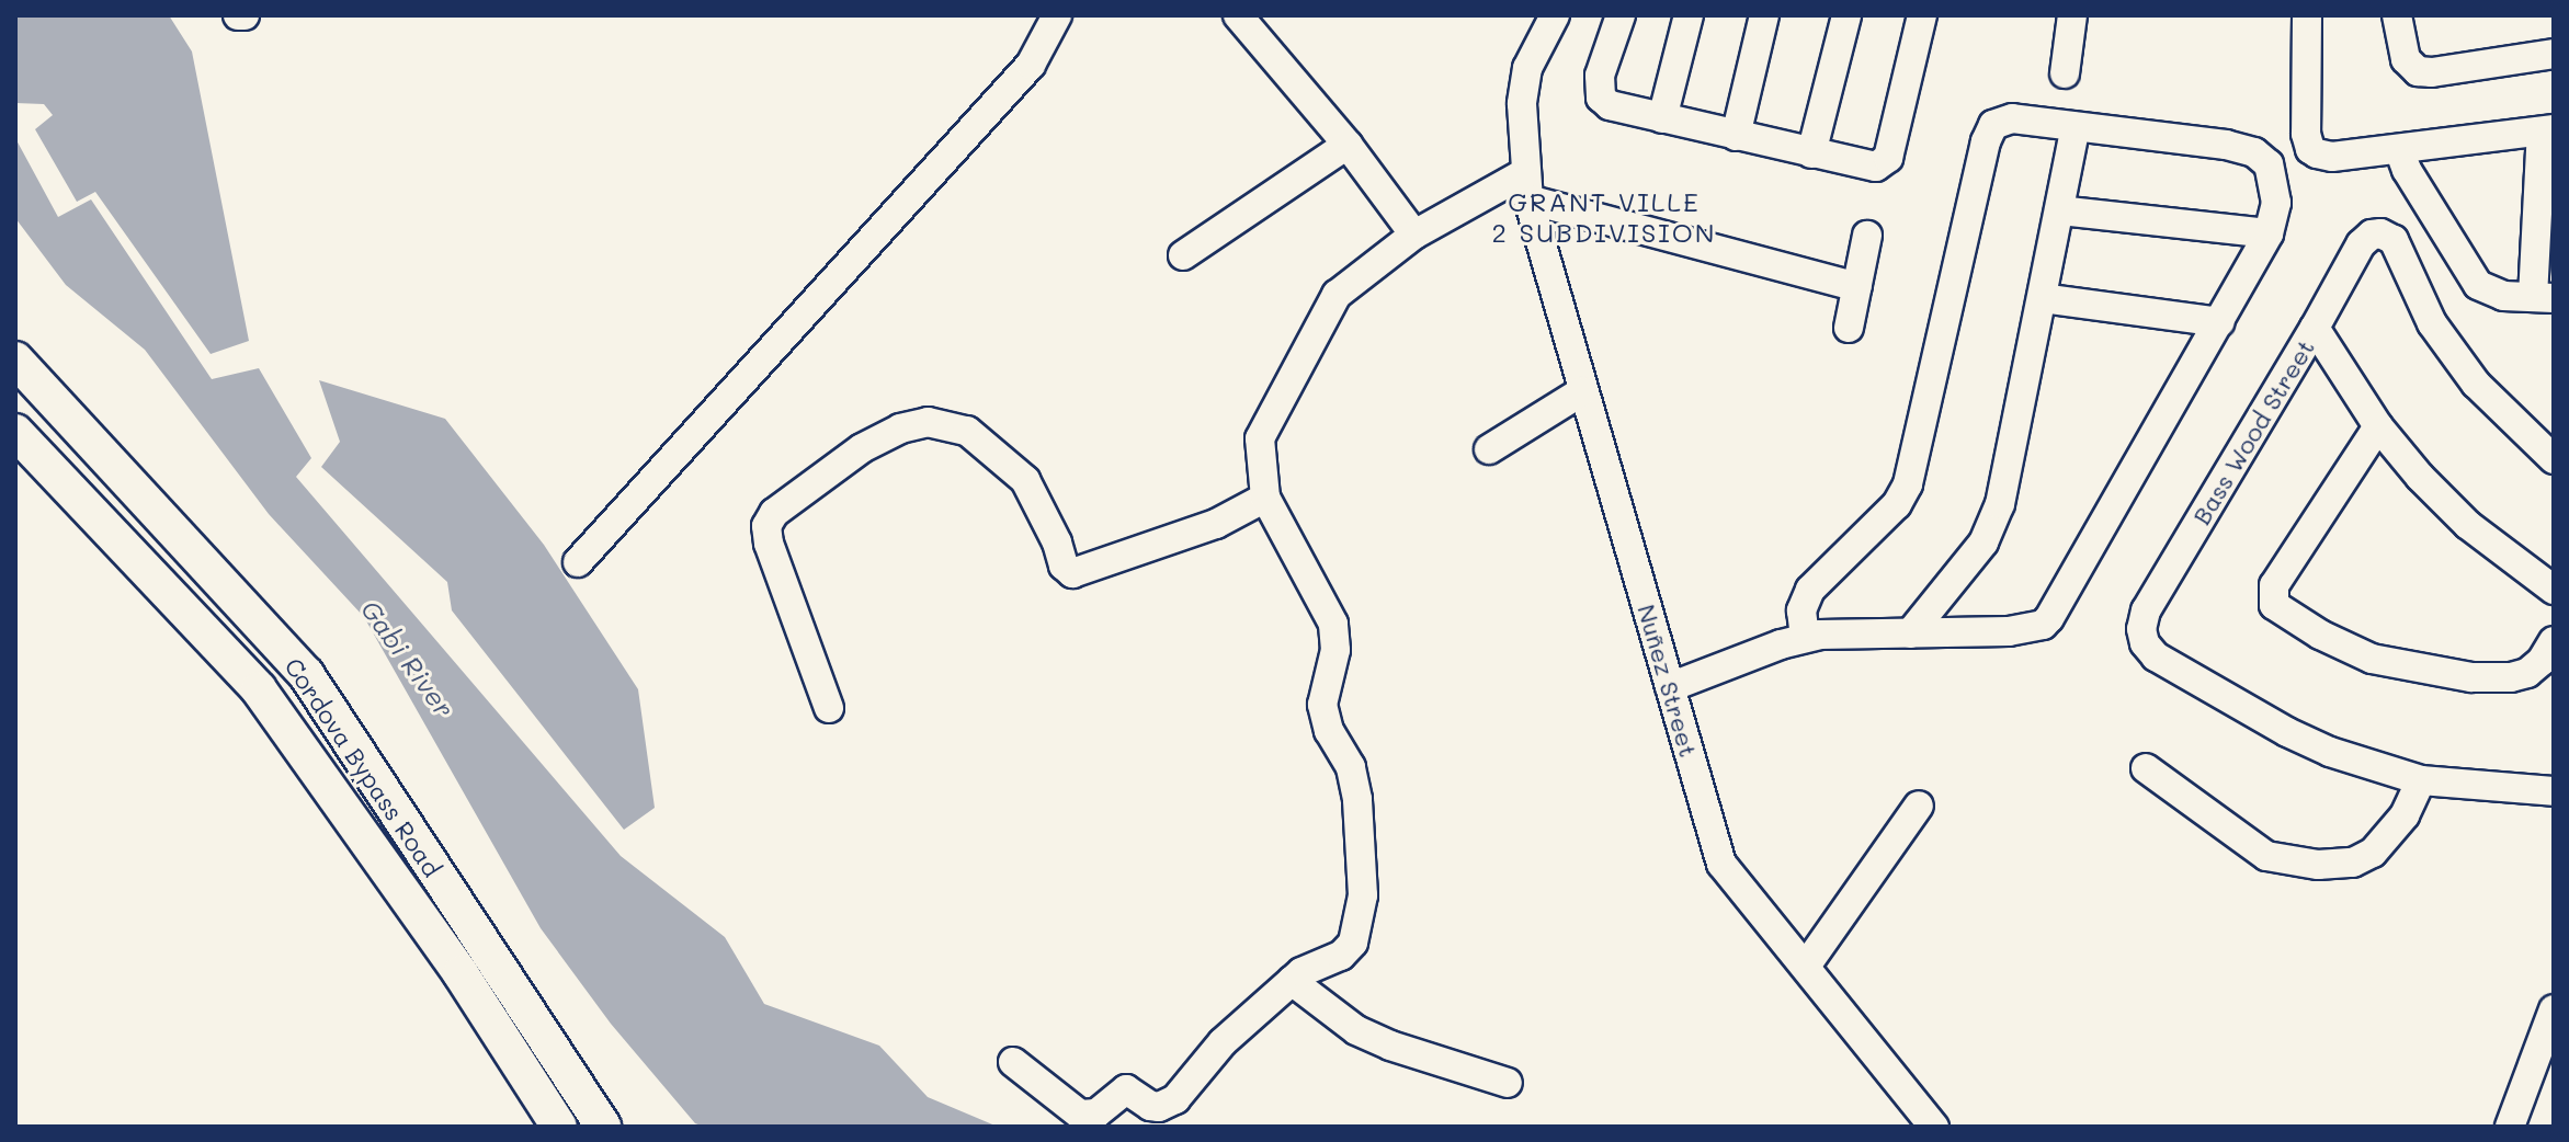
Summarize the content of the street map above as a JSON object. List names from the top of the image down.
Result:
{
  "streets": {
    "main road": ["Cordova Bypass Road"],
    "street": ["Bass Wood Street", "Nuñez Street"]
  },
  "districts": ["GRANT VILLE 2 SUBDIVISION"],
  "water": ["Gabi River"]
}
